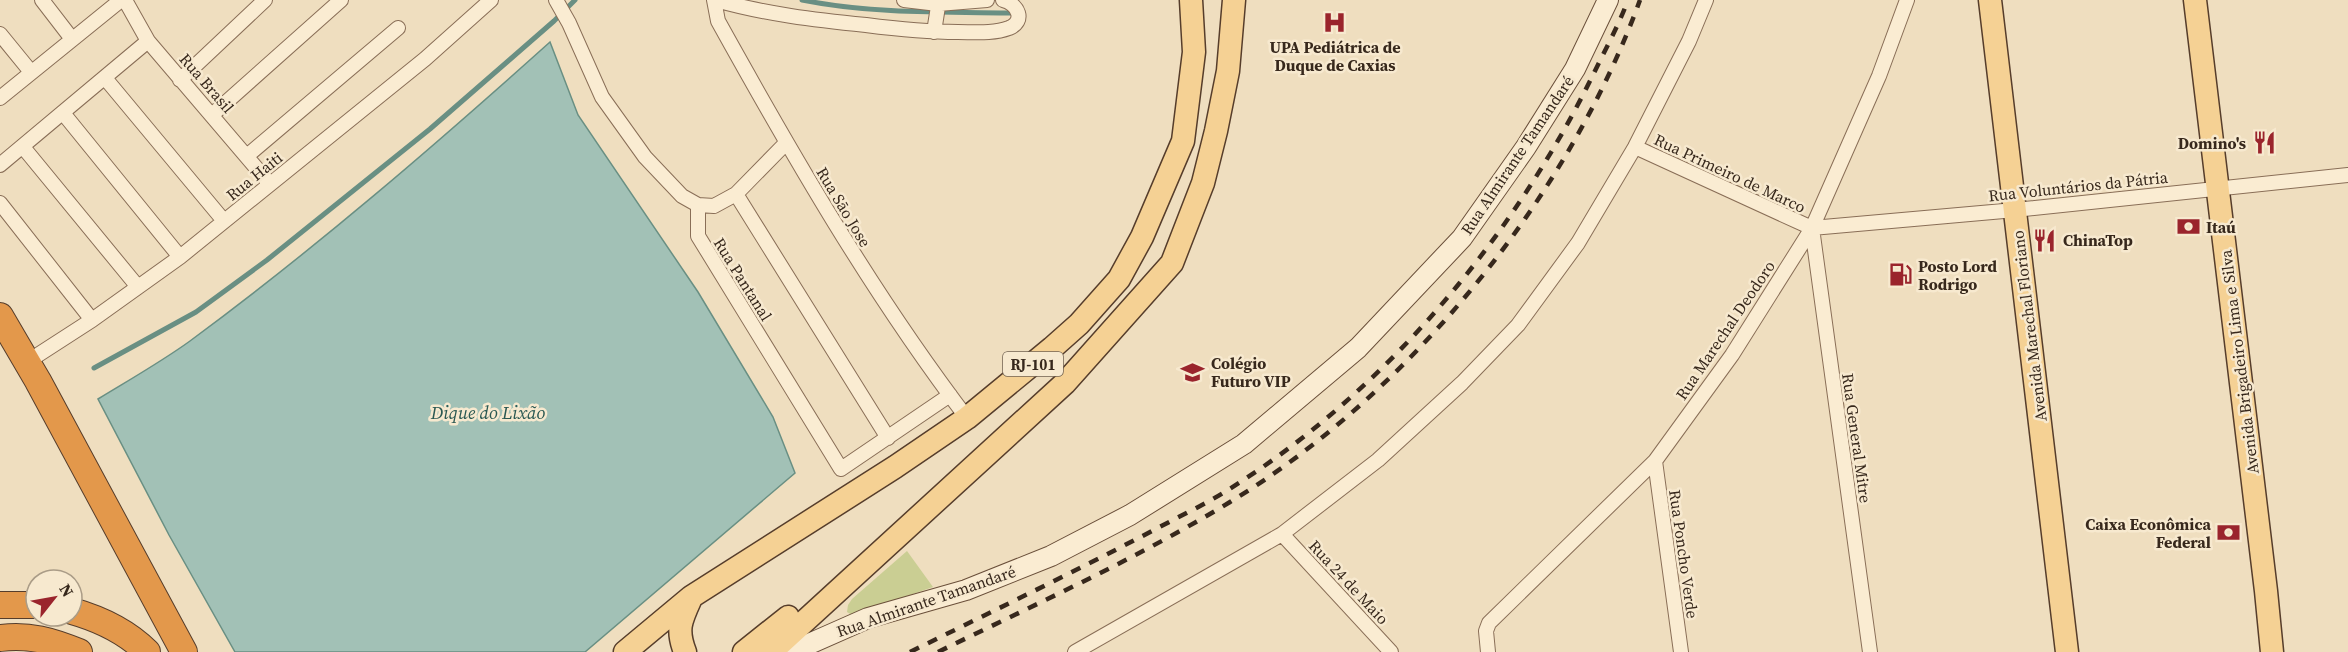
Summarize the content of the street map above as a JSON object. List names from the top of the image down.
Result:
{
  "streets": {
    "main road": [
      "Rua Almirante Tamandaré",
      "Avenida Marechal Floriano",
      "Avenida Brigadeiro Lima e Silva",
      "RJ-101"
    ],
    "street": [
      "Rua Brasil",
      "Rua Primeiro de Marco",
      "Rua Haiti",
      "Rua Voluntários da Pátria",
      "Rua Sāo Jose",
      "Rua Pantanal",
      "Rua Marechal Deodoro",
      "Rua General Mitre",
      "Rua Poncho Verde",
      "Rua 24 de Maio"
    ]
  },
  "crossings": [
    ["Rua Brasil", "Rua Haiti"],
    ["Rua Primeiro de Marco", "Rua Voluntários da Pátria"],
    ["Rua Primeiro de Marco", "Rua Marechal Deodoro"],
    ["Rua Primeiro de Marco", "Rua General Mitre"],
    ["Rua Voluntários da Pátria", "Avenida Marechal Floriano"],
    ["Rua Voluntários da Pátria", "Rua Marechal Deodoro"],
    ["Rua Voluntários da Pátria", "Avenida Brigadeiro Lima e Silva"],
    ["Rua Voluntários da Pátria", "Rua General Mitre"],
    ["Rua Sāo Jose", "Rua Pantanal"],
    ["Rua Sāo Jose", "RJ-101"],
    ["Rua Marechal Deodoro", "Rua General Mitre"],
    ["Rua Marechal Deodoro", "Rua Poncho Verde"]
  ],
  "water": ["Dique do Lixão"],
  "places": {
    "hospital": ["UPA Pediátrica de Duque de Caxias"],
    "restaurant": ["Domino's", "ChinaTop"],
    "bank": ["Itaú", "Caixa Econômica Federal"],
    "fuel station": ["Posto Lord Rodrigo"],
    "school or university": ["Colégio Futuro VIP"]
  },
  "north": "top right"
}
